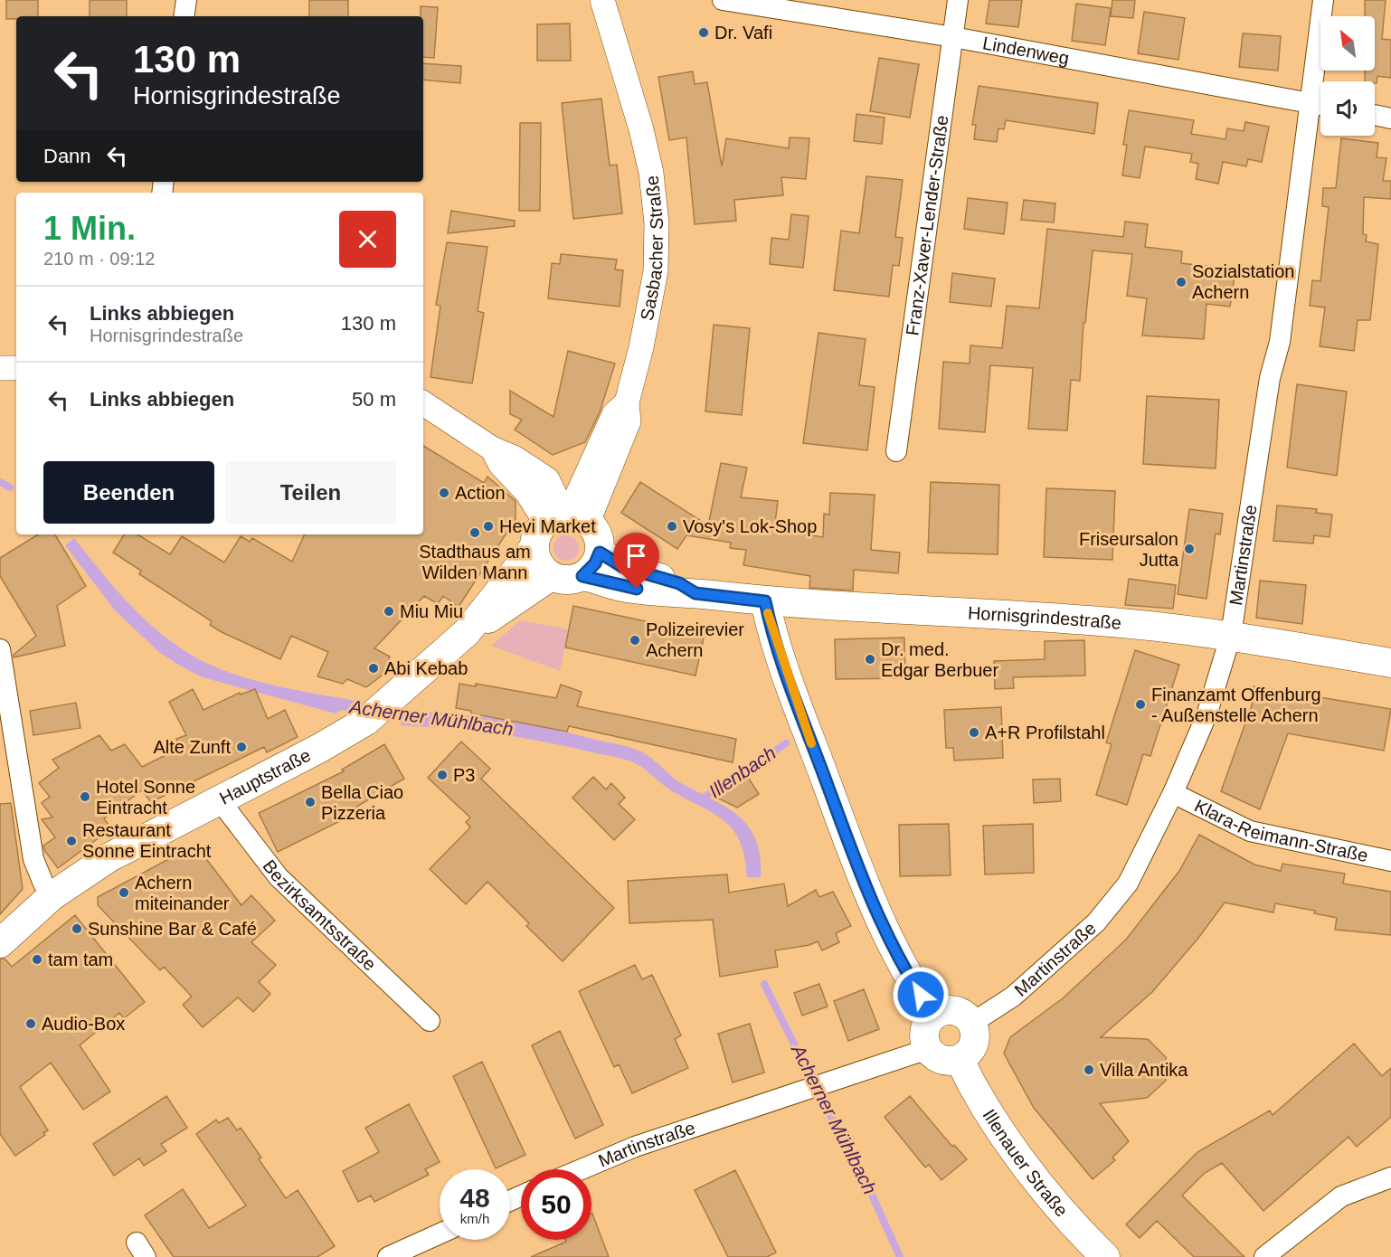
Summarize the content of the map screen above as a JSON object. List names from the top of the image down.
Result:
{
  "streets": {
    "main road": ["Hornisgrindestraße", "Hauptstraße", "Illenauer Straße"],
    "street": [
      "Lindenweg",
      "Franz-Xaver-Lender-Straße",
      "Sasbacher Straße",
      "Martinstraße",
      "Klara-Reimann-Straße",
      "Bezirksamtsstraße"
    ]
  },
  "crossings": [
    ["Lindenweg", "Franz-Xaver-Lender-Straße"],
    ["Lindenweg", "Martinstraße"],
    ["Sasbacher Straße", "Hornisgrindestraße"],
    ["Sasbacher Straße", "Hauptstraße"],
    ["Martinstraße", "Hornisgrindestraße"],
    ["Martinstraße", "Klara-Reimann-Straße"],
    ["Martinstraße", "Illenauer Straße"],
    ["Hornisgrindestraße", "Hauptstraße"],
    ["Hauptstraße", "Bezirksamtsstraße"]
  ],
  "water": ["Acherner Mühlbach", "Illenbach"],
  "places": [
    "Dr. Vafi",
    "Sozialstation Achern",
    "Action",
    "Hevi Market",
    "Vosy's Lok-Shop",
    "Stadthaus am Wilden Mann",
    "Friseursalon Jutta",
    "Miu Miu",
    "Polizeirevier Achern",
    "Dr. med. Edgar Berbuer",
    "Abi Kebab",
    "Finanzamt Offenburg - Außenstelle Achern",
    "A+R Profilstahl",
    "Alte Zunft",
    "P3",
    "Hotel Sonne Eintracht",
    "Bella Ciao Pizzeria",
    "Restaurant Sonne Eintracht",
    "Achern miteinander",
    "Sunshine Bar & Café",
    "tam tam",
    "Audio-Box",
    "Villa Antika"
  ],
  "north": "top left",
  "page": {
    "turn": ["130 m", "Hornisgrindestraße"],
    "then": "Dann",
    "heading": ["1 Min.", "210 m · 09:12"],
    "list": [
      {
        "name": "Links abbiegen",
        "note": "Hornisgrindestraße",
        "value": "130 m"
      },
      {
        "name": "Links abbiegen",
        "value": "50 m"
      }
    ],
    "buttons": ["Beenden", "Teilen"],
    "speed": "48 km/h",
    "limit": "50"
  }
}
